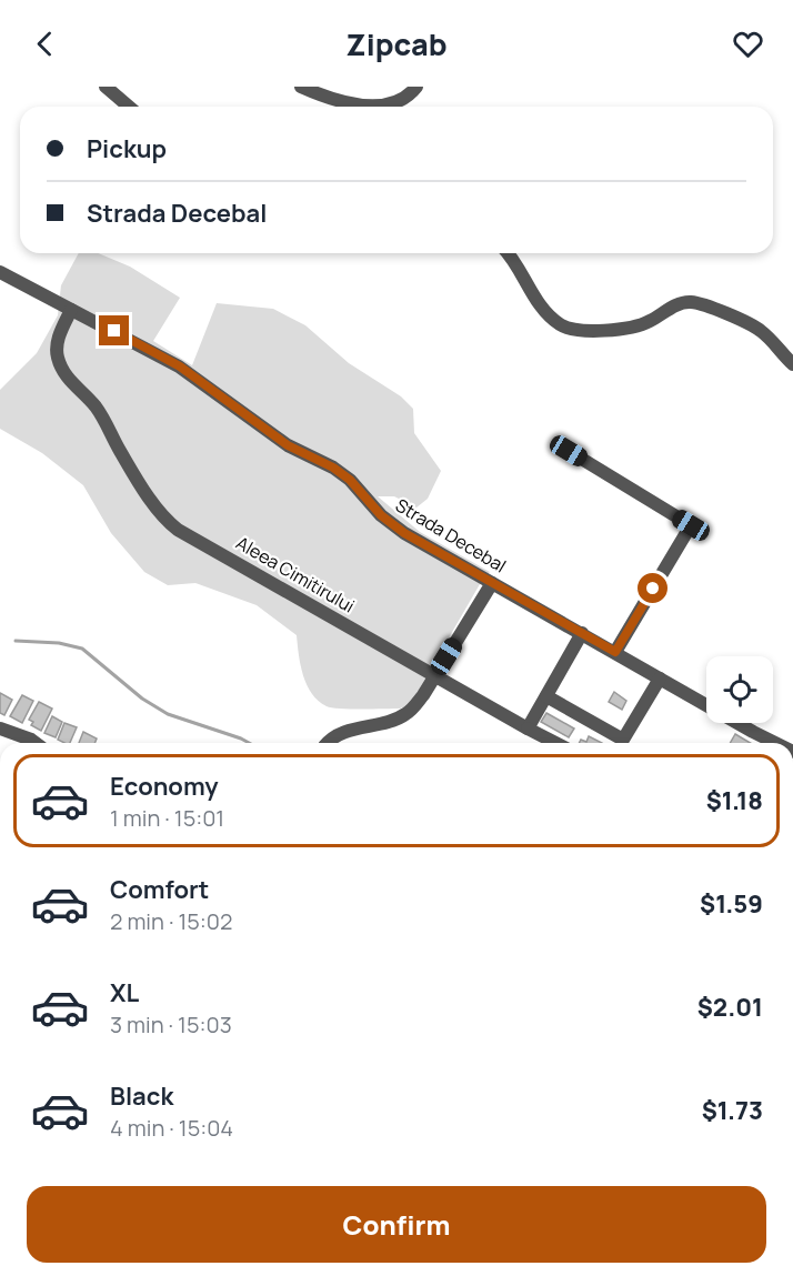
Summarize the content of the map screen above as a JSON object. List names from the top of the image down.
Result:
{
  "streets": {
    "street": ["Strada Decebal", "Aleea Cimitirului"]
  },
  "crossings": [
    ["Strada Decebal", "Aleea Cimitirului"]
  ],
  "page": {
    "header": "Zipcab",
    "banner": ["Pickup", "Strada Decebal"],
    "list": [
      {
        "name": "Economy",
        "note": "1 min · 15:01",
        "value": "$1.18"
      },
      {
        "name": "Comfort",
        "note": "2 min · 15:02",
        "value": "$1.59"
      },
      {
        "name": "XL",
        "note": "3 min · 15:03",
        "value": "$2.01"
      },
      {
        "name": "Black",
        "note": "4 min · 15:04",
        "value": "$1.73"
      }
    ],
    "buttons": "Confirm"
  }
}
